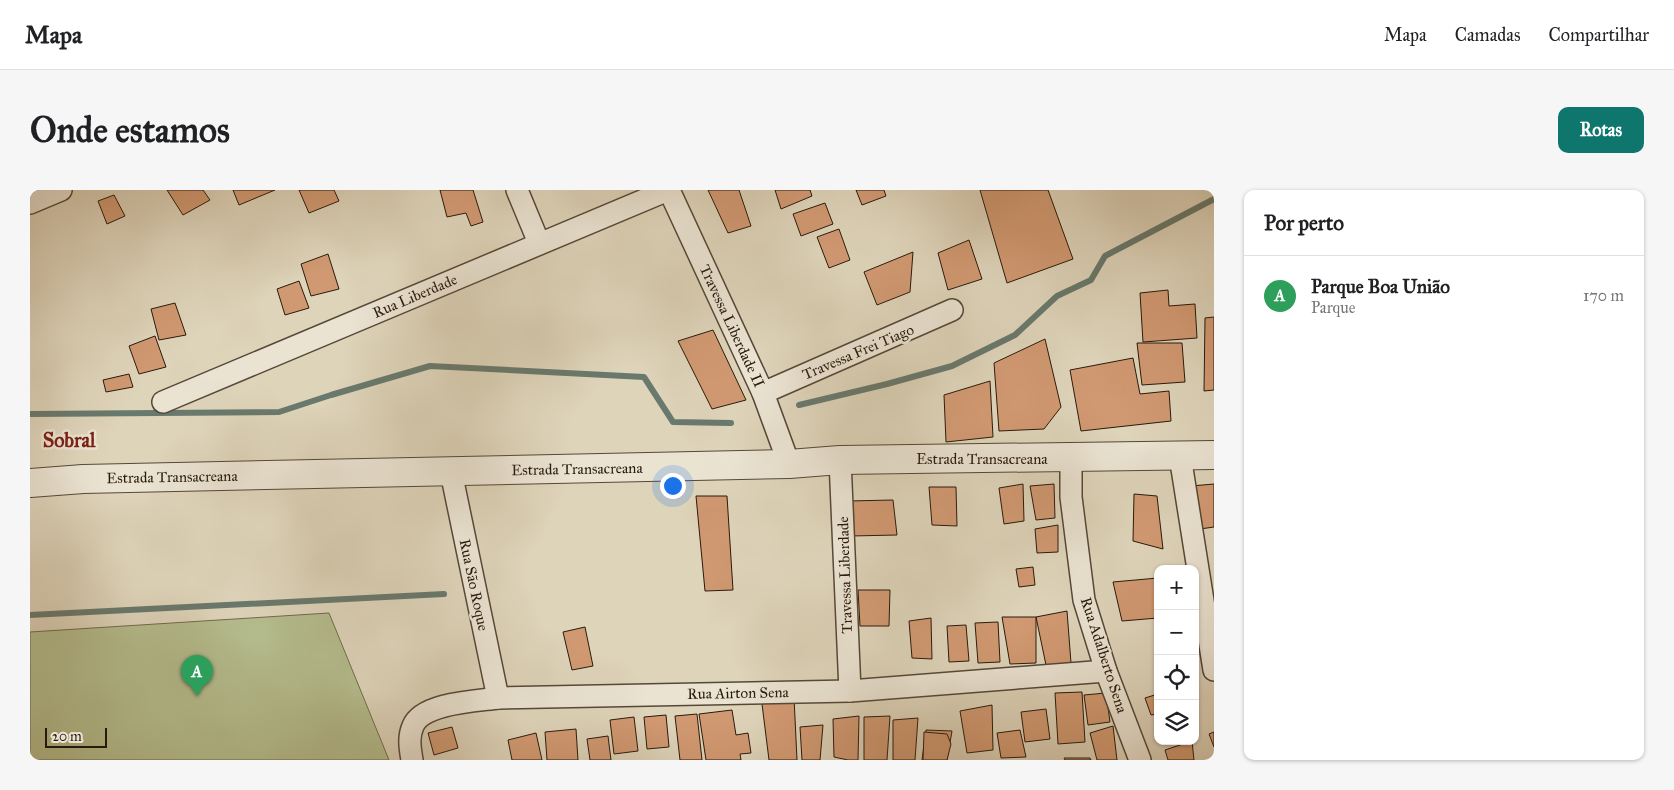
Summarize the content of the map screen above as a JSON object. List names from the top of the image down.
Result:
{
  "streets": {
    "street": [
      "Rua Liberdade",
      "Travessa Liberdade II",
      "Travessa Frei Tiago",
      "Estrada Transacreana",
      "Travessa Liberdade",
      "Rua São Roque",
      "Rua Adalberto Sena",
      "Rua Airton Sena"
    ]
  },
  "crossings": [
    ["Rua Liberdade", "Travessa Liberdade II"],
    ["Travessa Liberdade II", "Travessa Frei Tiago"],
    ["Travessa Liberdade II", "Estrada Transacreana"],
    ["Estrada Transacreana", "Travessa Liberdade"],
    ["Estrada Transacreana", "Rua São Roque"],
    ["Estrada Transacreana", "Rua Adalberto Sena"],
    ["Travessa Liberdade", "Rua Airton Sena"],
    ["Rua São Roque", "Rua Airton Sena"],
    ["Rua Adalberto Sena", "Rua Airton Sena"]
  ],
  "districts": ["Sobral"],
  "scale_bar": "20 m",
  "page": {
    "header": "Mapa",
    "nav": ["Mapa", "Camadas", "Compartilhar"],
    "buttons": "Rotas",
    "title": "Onde estamos",
    "heading": "Por perto",
    "list": [
      {
        "mark": "A",
        "name": "Parque Boa União",
        "note": "Parque",
        "value": "170 m"
      }
    ],
    "map_buttons": ["+", "−"],
    "pins": "A",
    "scale": "20 m"
  }
}
